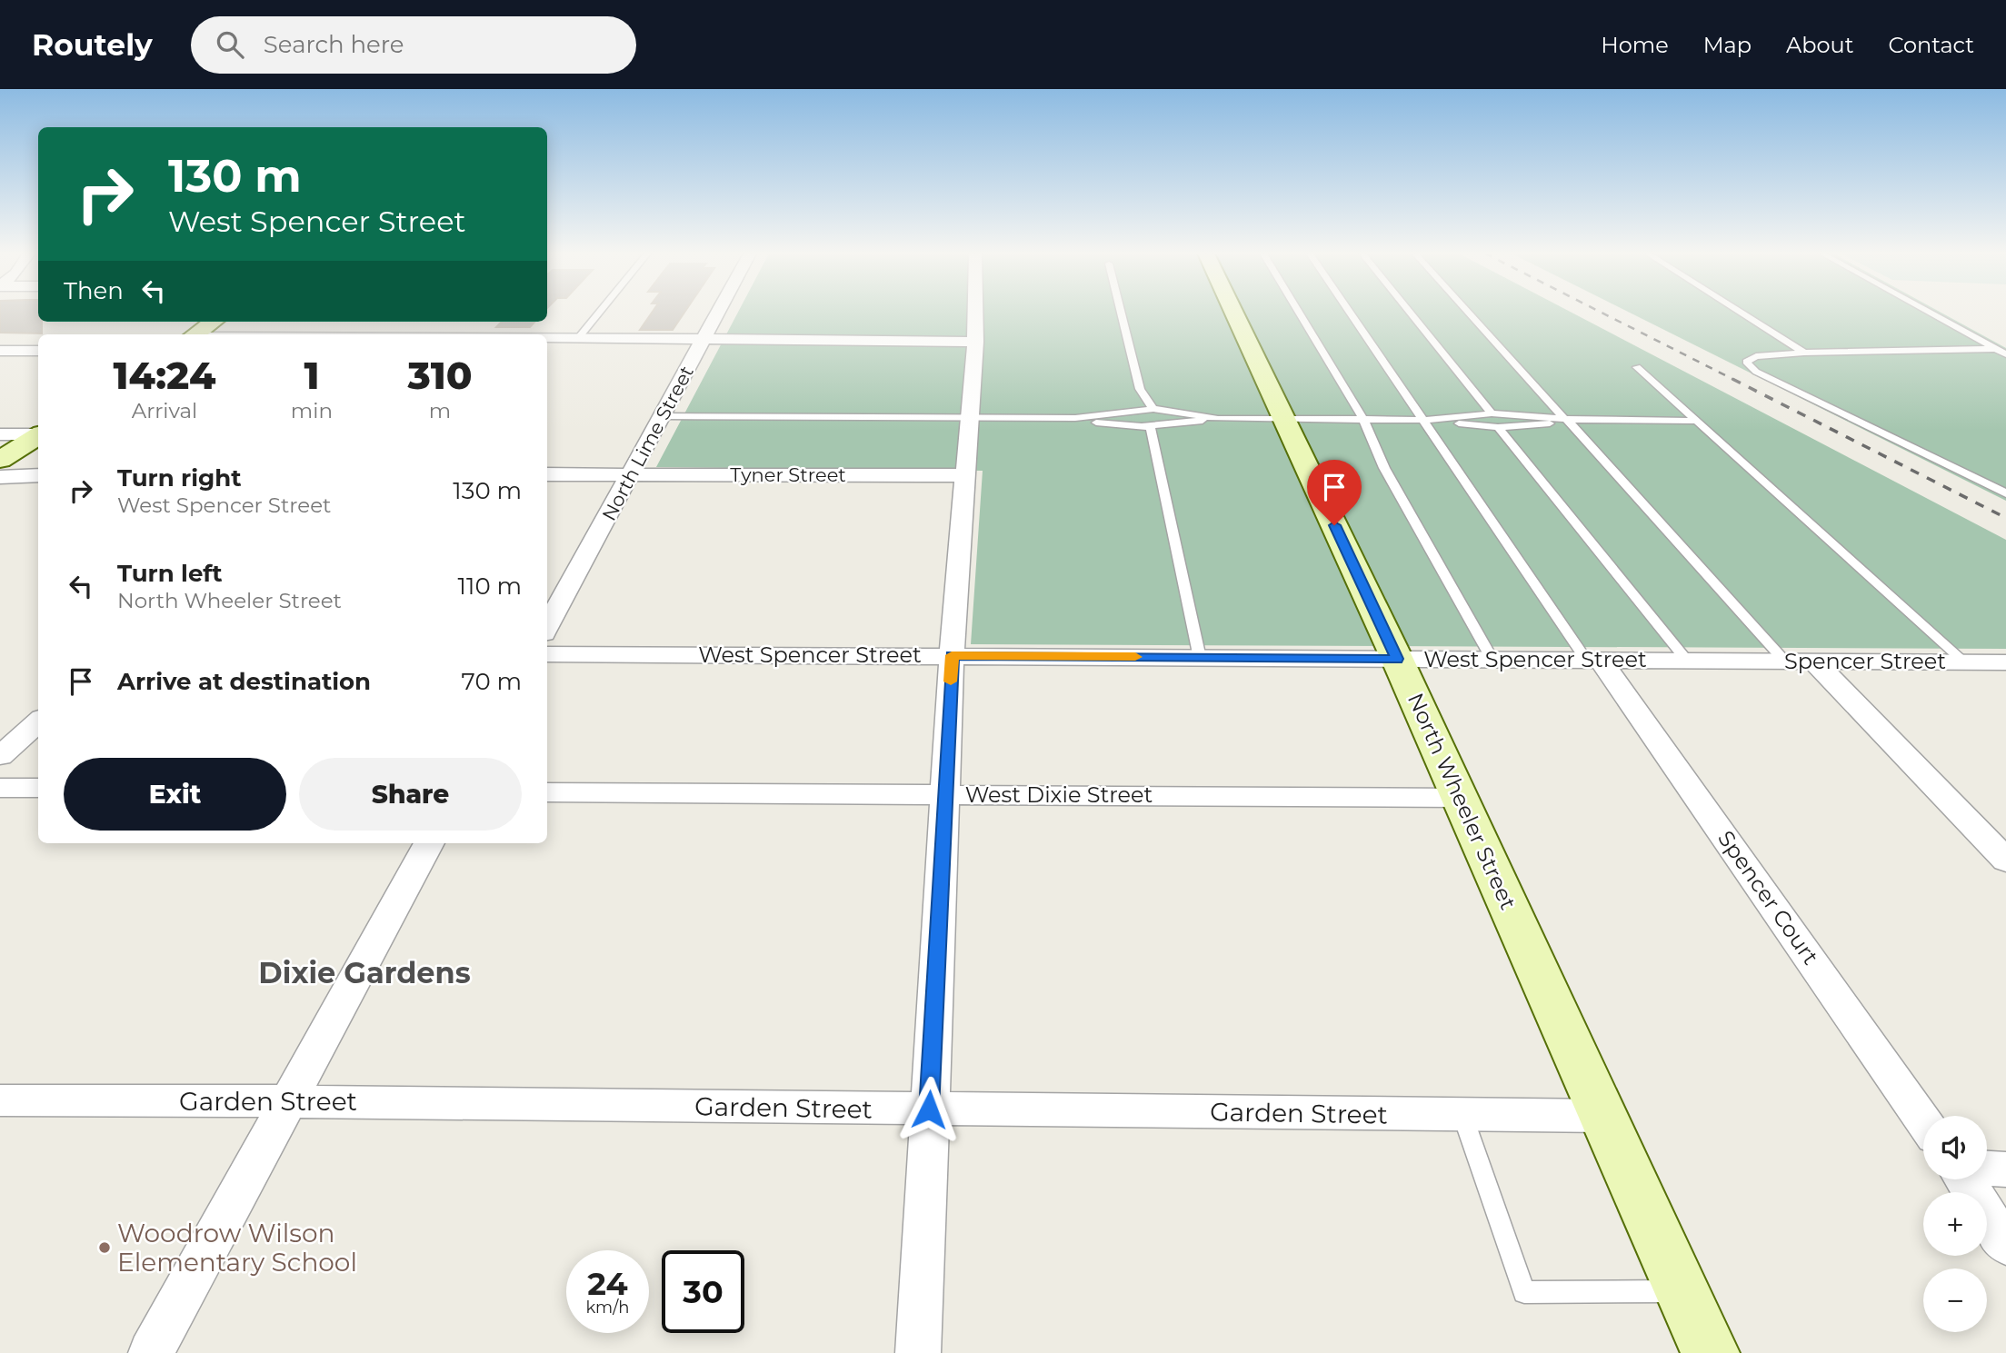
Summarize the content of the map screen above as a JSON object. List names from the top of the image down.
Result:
{
  "streets": {
    "main road": ["North Wheeler Street"],
    "street": [
      "North Lime Street",
      "Tyner Street",
      "West Spencer Street",
      "Spencer Street",
      "West Dixie Street",
      "Spencer Court",
      "Garden Street"
    ]
  },
  "crossings": [
    ["North Lime Street", "Tyner Street"],
    ["West Spencer Street", "Spencer Street"],
    ["West Spencer Street", "North Wheeler Street"],
    ["West Spencer Street", "Spencer Court"],
    ["West Dixie Street", "North Wheeler Street"],
    ["North Wheeler Street", "Garden Street"]
  ],
  "districts": ["Dixie Gardens"],
  "places": ["Woodrow Wilson Elementary School"],
  "page": {
    "header": "Routely",
    "search": "Search here",
    "nav": [
      "Home",
      "Map",
      "About",
      "Contact"
    ],
    "turn": ["130 m", "West Spencer Street"],
    "then": "Then",
    "eta": [
      "14:24",
      "Arrival",
      "1",
      "min",
      "310",
      "m"
    ],
    "list": [
      {
        "name": "Turn right",
        "note": "West Spencer Street",
        "value": "130 m"
      },
      {
        "name": "Turn left",
        "note": "North Wheeler Street",
        "value": "110 m"
      },
      {
        "name": "Arrive at destination",
        "value": "70 m"
      }
    ],
    "buttons": ["Exit", "Share"],
    "map_buttons": ["+", "−"],
    "speed": "24 km/h",
    "limit": "30"
  }
}
